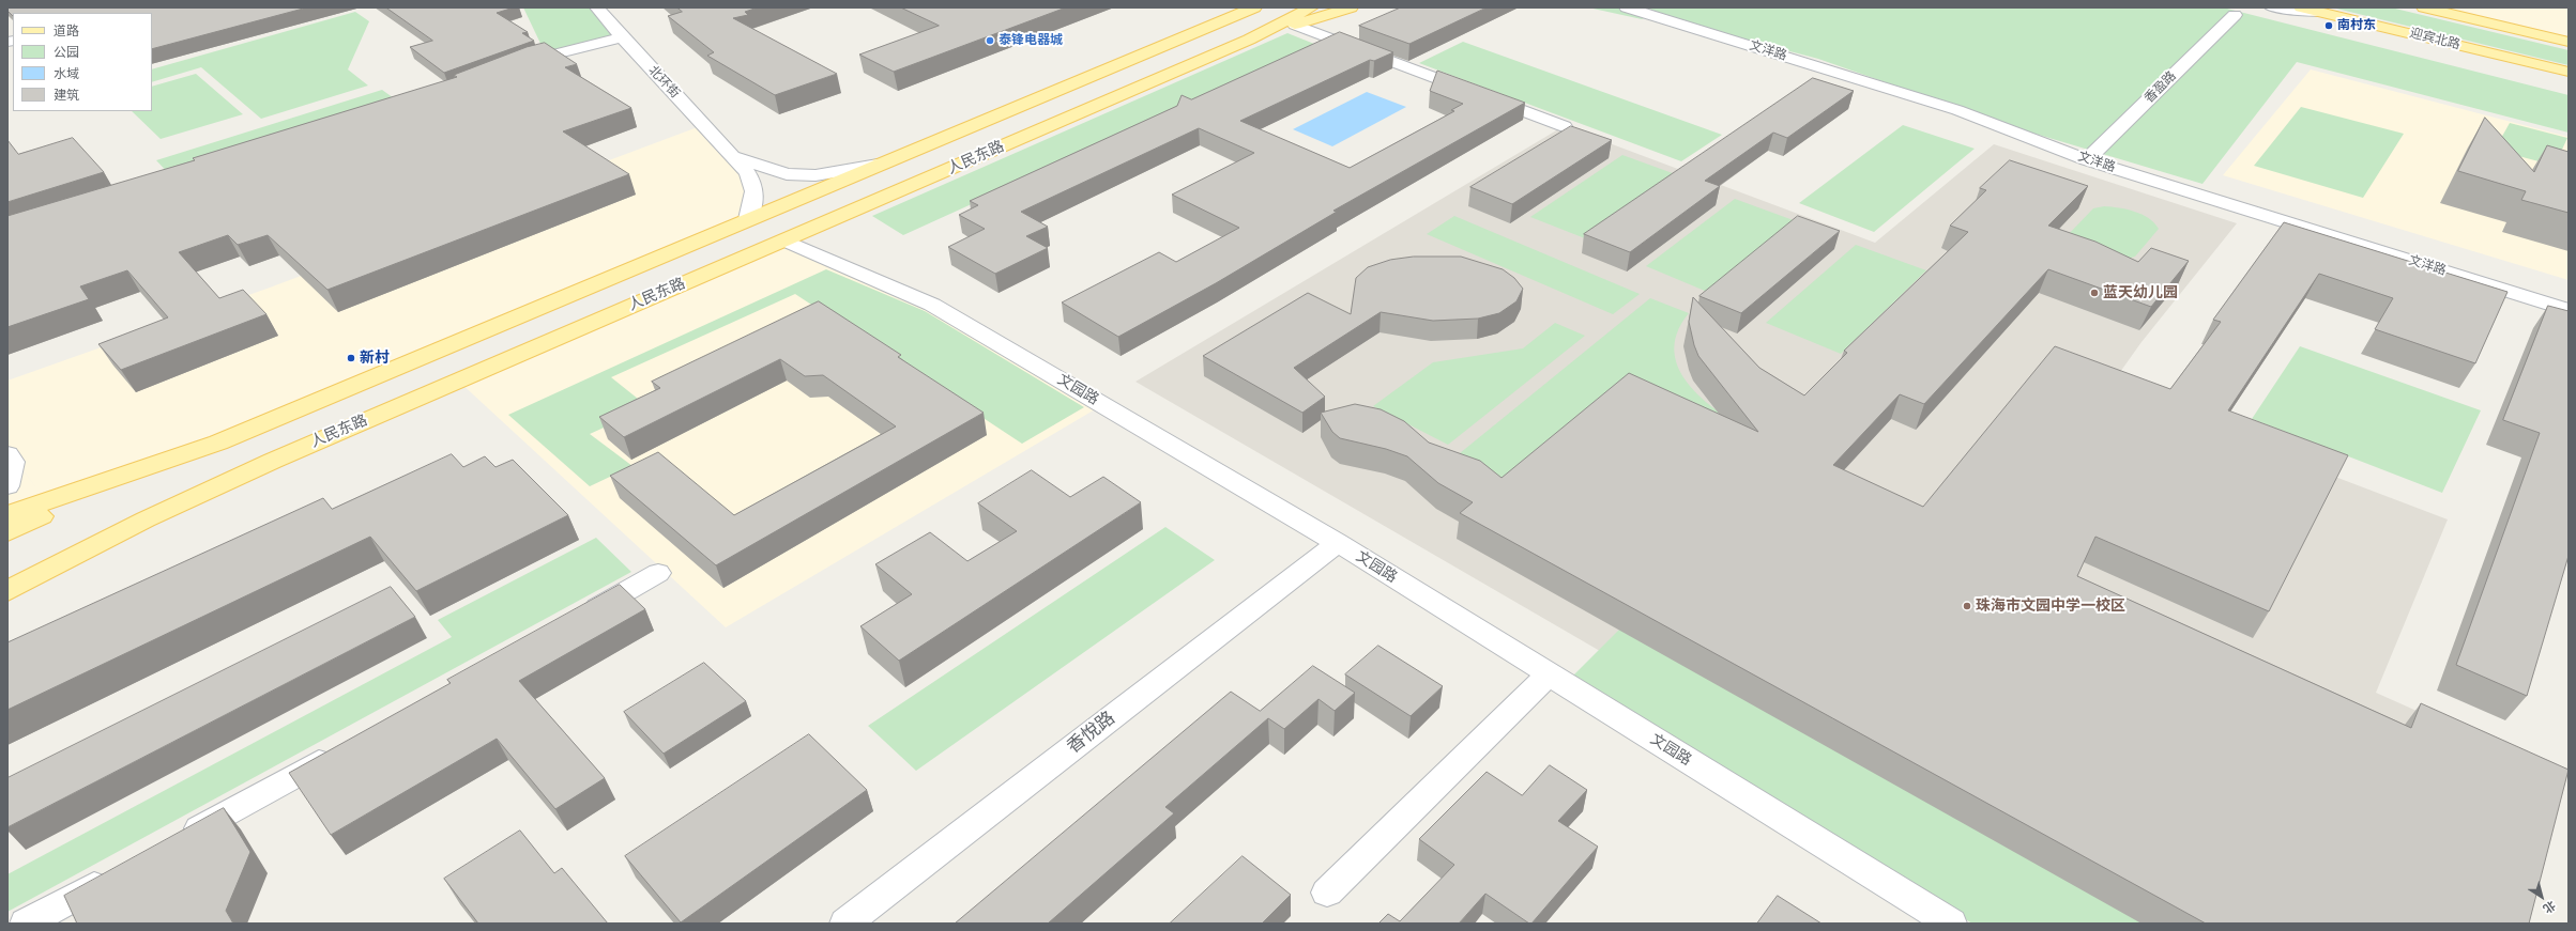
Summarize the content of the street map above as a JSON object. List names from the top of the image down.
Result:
{
  "streets": {
    "main road": ["迎宾北路", "人民东路"],
    "street": [
      "文洋路",
      "北环街",
      "香盈路",
      "文园路",
      "香悅路"
    ]
  },
  "crossings": [
    ["文洋路", "香盈路"],
    ["人民东路", "文园路"],
    ["文园路", "香悅路"]
  ],
  "places": [
    "南村东",
    "泰锋电器城",
    "蓝天幼儿园",
    "新村",
    "珠海市文园中学一校区"
  ],
  "legend": [
    "道路",
    "公园",
    "水域",
    "建筑"
  ],
  "north": "bottom right"
}
